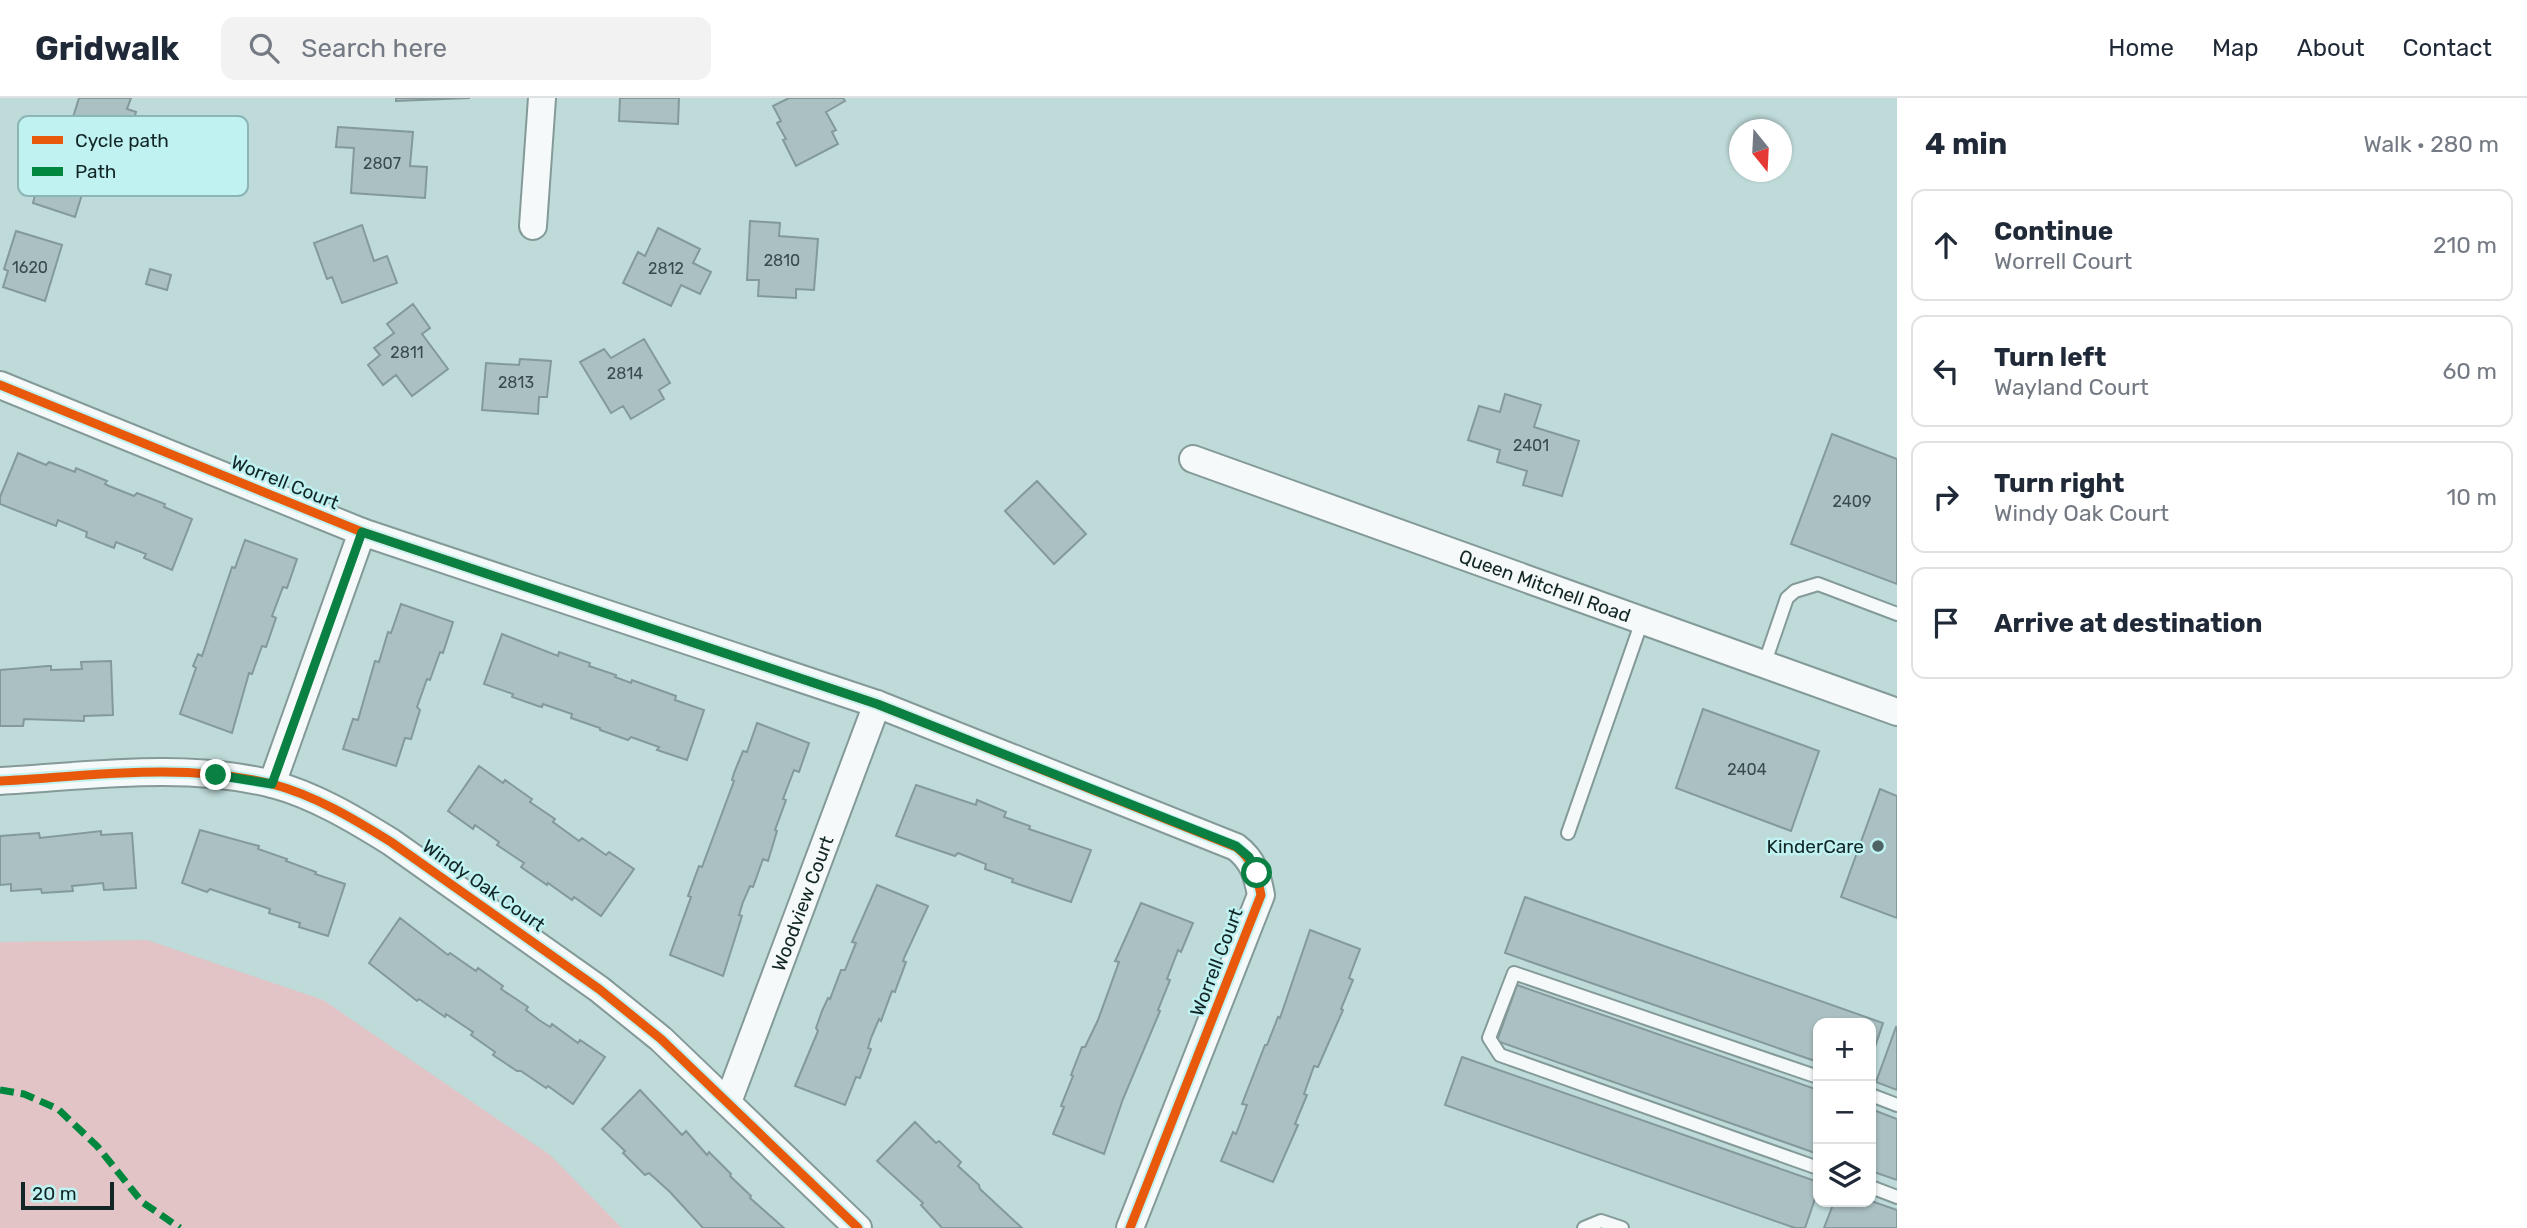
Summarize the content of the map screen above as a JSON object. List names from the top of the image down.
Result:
{
  "streets": {
    "street": [
      "Worrell Court",
      "Queen Mitchell Road",
      "Windy Oak Court",
      "Woodview Court"
    ]
  },
  "crossings": [
    ["Worrell Court", "Woodview Court"],
    ["Windy Oak Court", "Woodview Court"]
  ],
  "places": ["KinderCare"],
  "house_numbers": [
    "2807",
    "2810",
    "1620",
    "2812",
    "2811",
    "2814",
    "2813",
    "2401",
    "2409",
    "2404"
  ],
  "legend": ["Cycle path", "Path"],
  "scale_bar": "20 m",
  "north": "bottom",
  "page": {
    "header": "Gridwalk",
    "search": "Search here",
    "nav": [
      "Home",
      "Map",
      "About",
      "Contact"
    ],
    "heading": ["4 min", "Walk · 280 m"],
    "list": [
      ["Continue", "Worrell Court", "210 m"],
      ["Turn left", "Wayland Court", "60 m"],
      ["Turn right", "Windy Oak Court", "10 m"],
      "Arrive at destination"
    ],
    "map_buttons": ["+", "−"],
    "scale": "20 m"
  }
}
